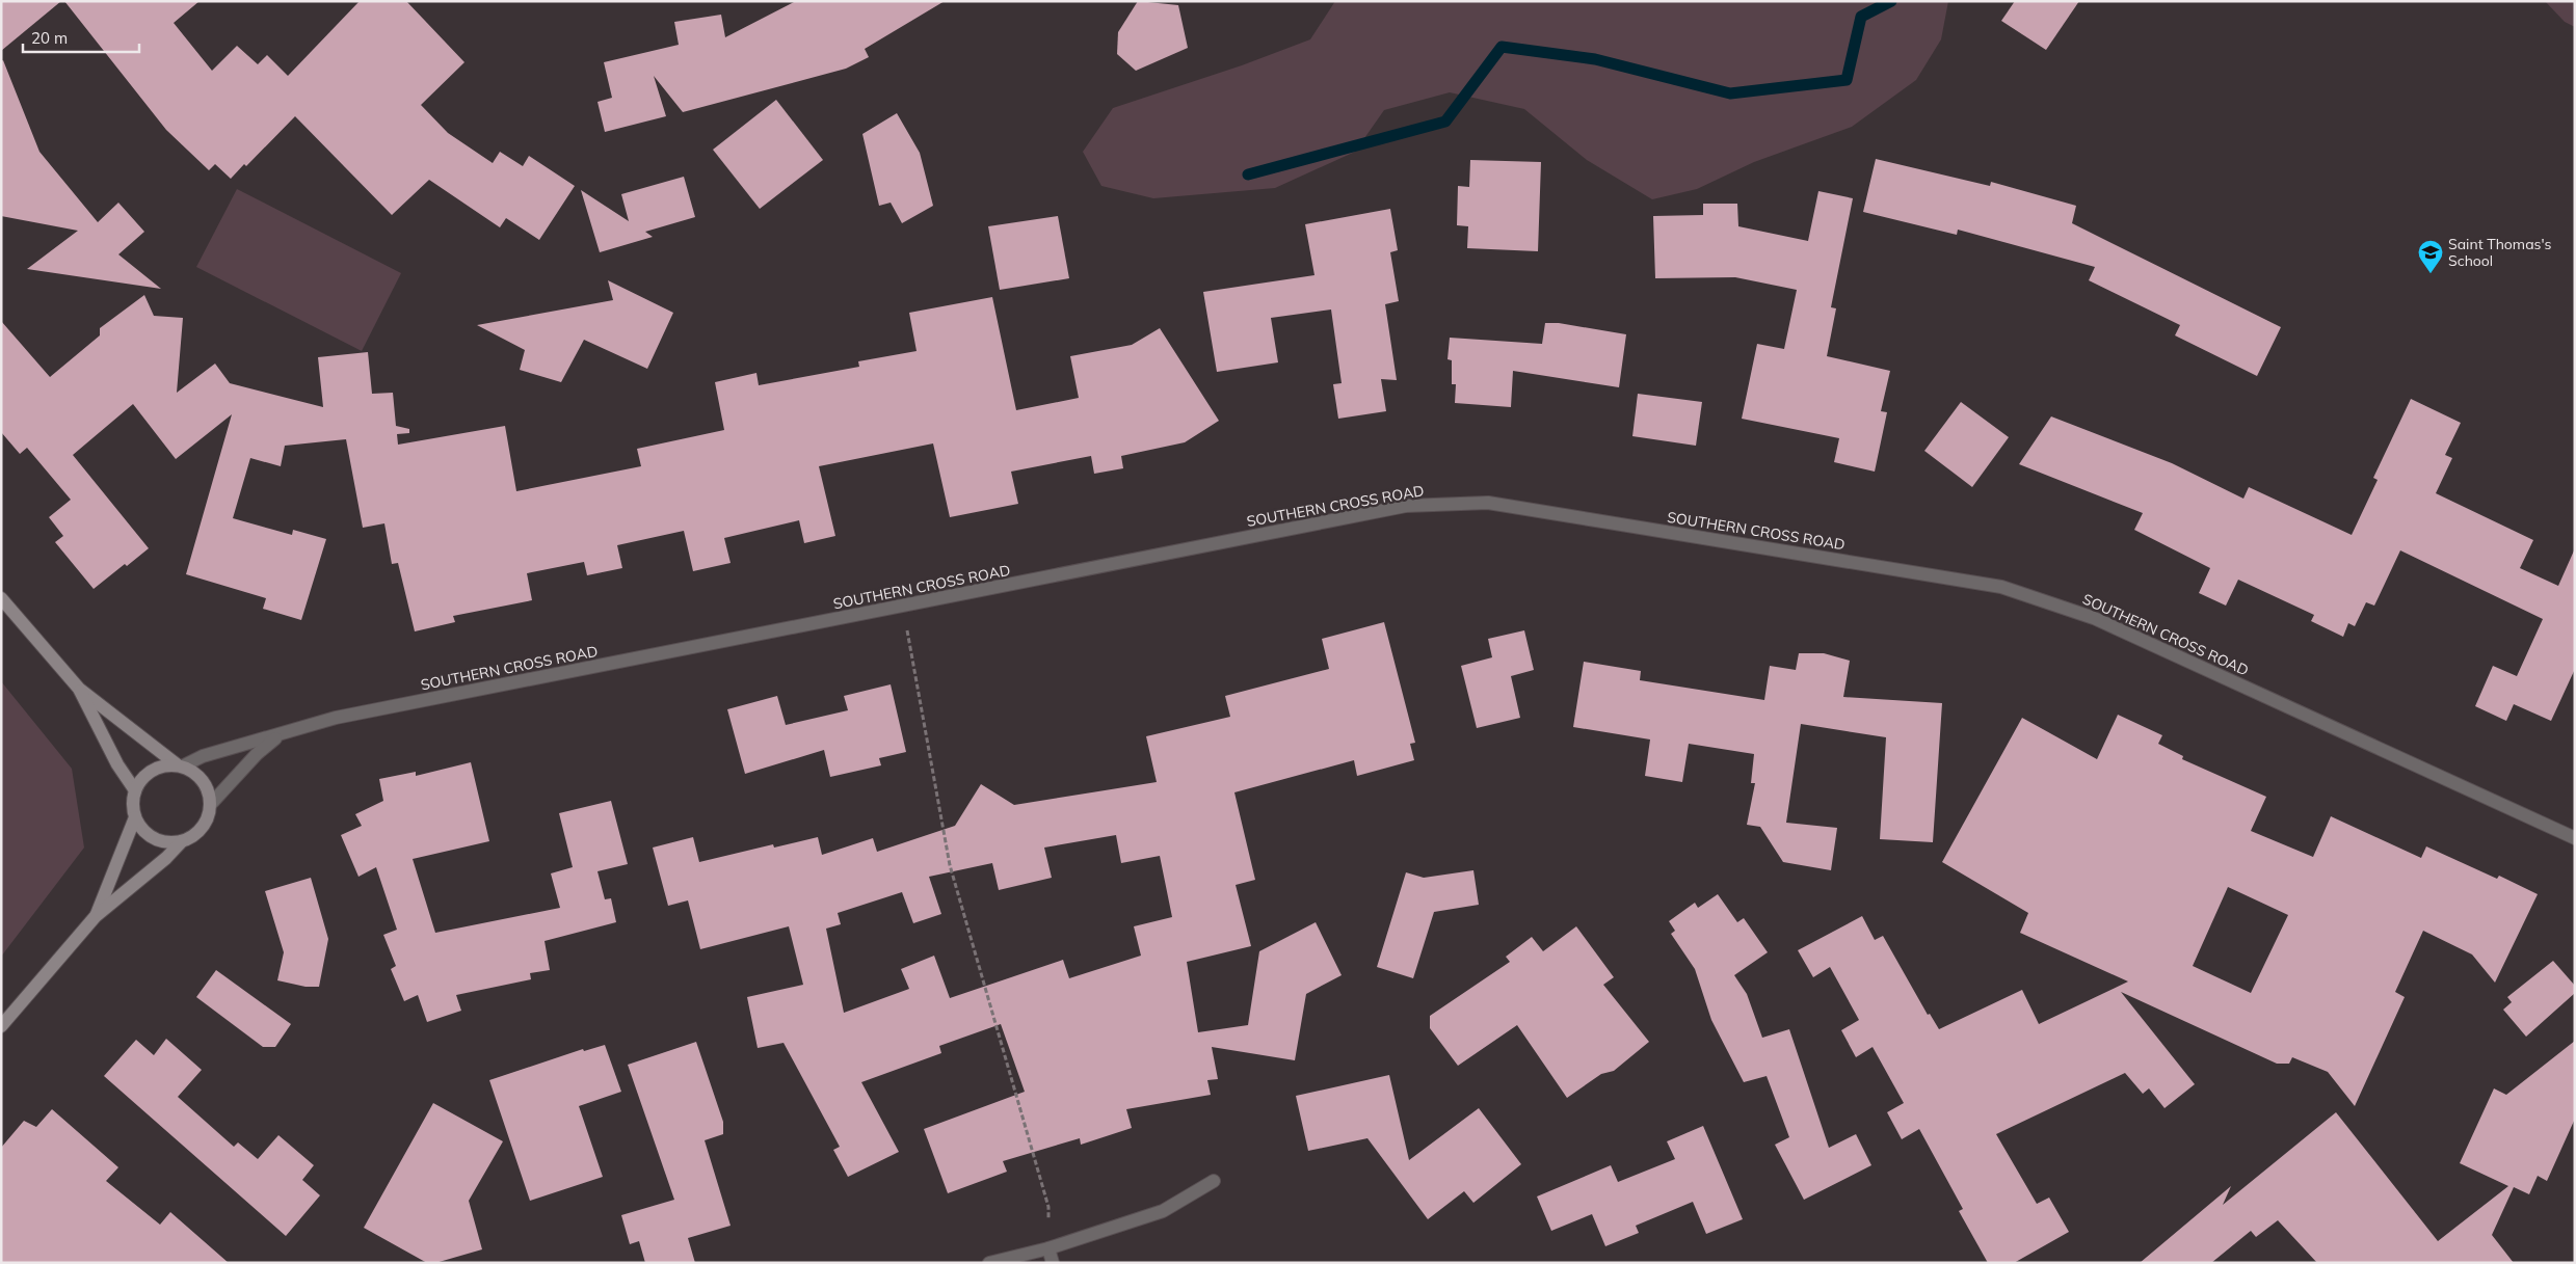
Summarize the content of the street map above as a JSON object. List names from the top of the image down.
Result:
{
  "streets": {
    "street": ["SOUTHERN CROSS ROAD"]
  },
  "places": {
    "school or university": ["Saint Thomas's School"]
  },
  "scale_bar": "20 m"
}
